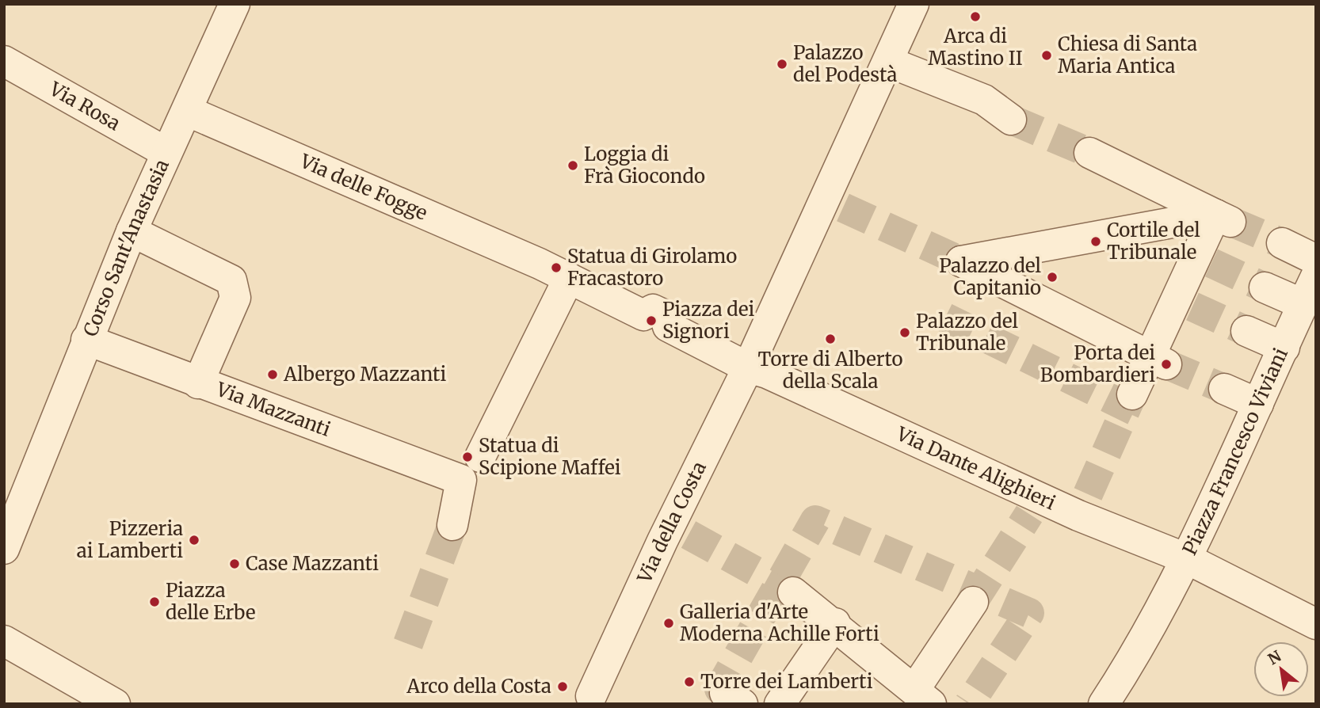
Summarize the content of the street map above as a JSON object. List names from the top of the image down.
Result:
{
  "streets": {
    "street": [
      "Via Rosa",
      "Via delle Fogge",
      "Corso Sant'Anastasia",
      "Via Mazzanti",
      "Piazza Francesco Viviani",
      "Via Dante Alighieri",
      "Via della Costa"
    ]
  },
  "crossings": [
    ["Via Rosa", "Corso Sant'Anastasia"],
    ["Via delle Fogge", "Corso Sant'Anastasia"],
    ["Corso Sant'Anastasia", "Via Mazzanti"],
    ["Piazza Francesco Viviani", "Via Dante Alighieri"],
    ["Via Dante Alighieri", "Via della Costa"]
  ],
  "places": [
    "Arca di Mastino II",
    "Chiesa di Santa Maria Antica",
    "Palazzo del Podestà",
    "Loggia di Frà Giocondo",
    "Cortile del Tribunale",
    "Statua di Girolamo Fracastoro",
    "Palazzo del Capitanio",
    "Piazza dei Signori",
    "Palazzo del Tribunale",
    "Torre di Alberto della Scala",
    "Porta dei Bombardieri",
    "Albergo Mazzanti",
    "Statua di Scipione Maffei",
    "Pizzeria ai Lamberti",
    "Case Mazzanti",
    "Piazza delle Erbe",
    "Galleria d'Arte Moderna Achille Forti",
    "Torre dei Lamberti",
    "Arco della Costa"
  ],
  "north": "top left"
}
